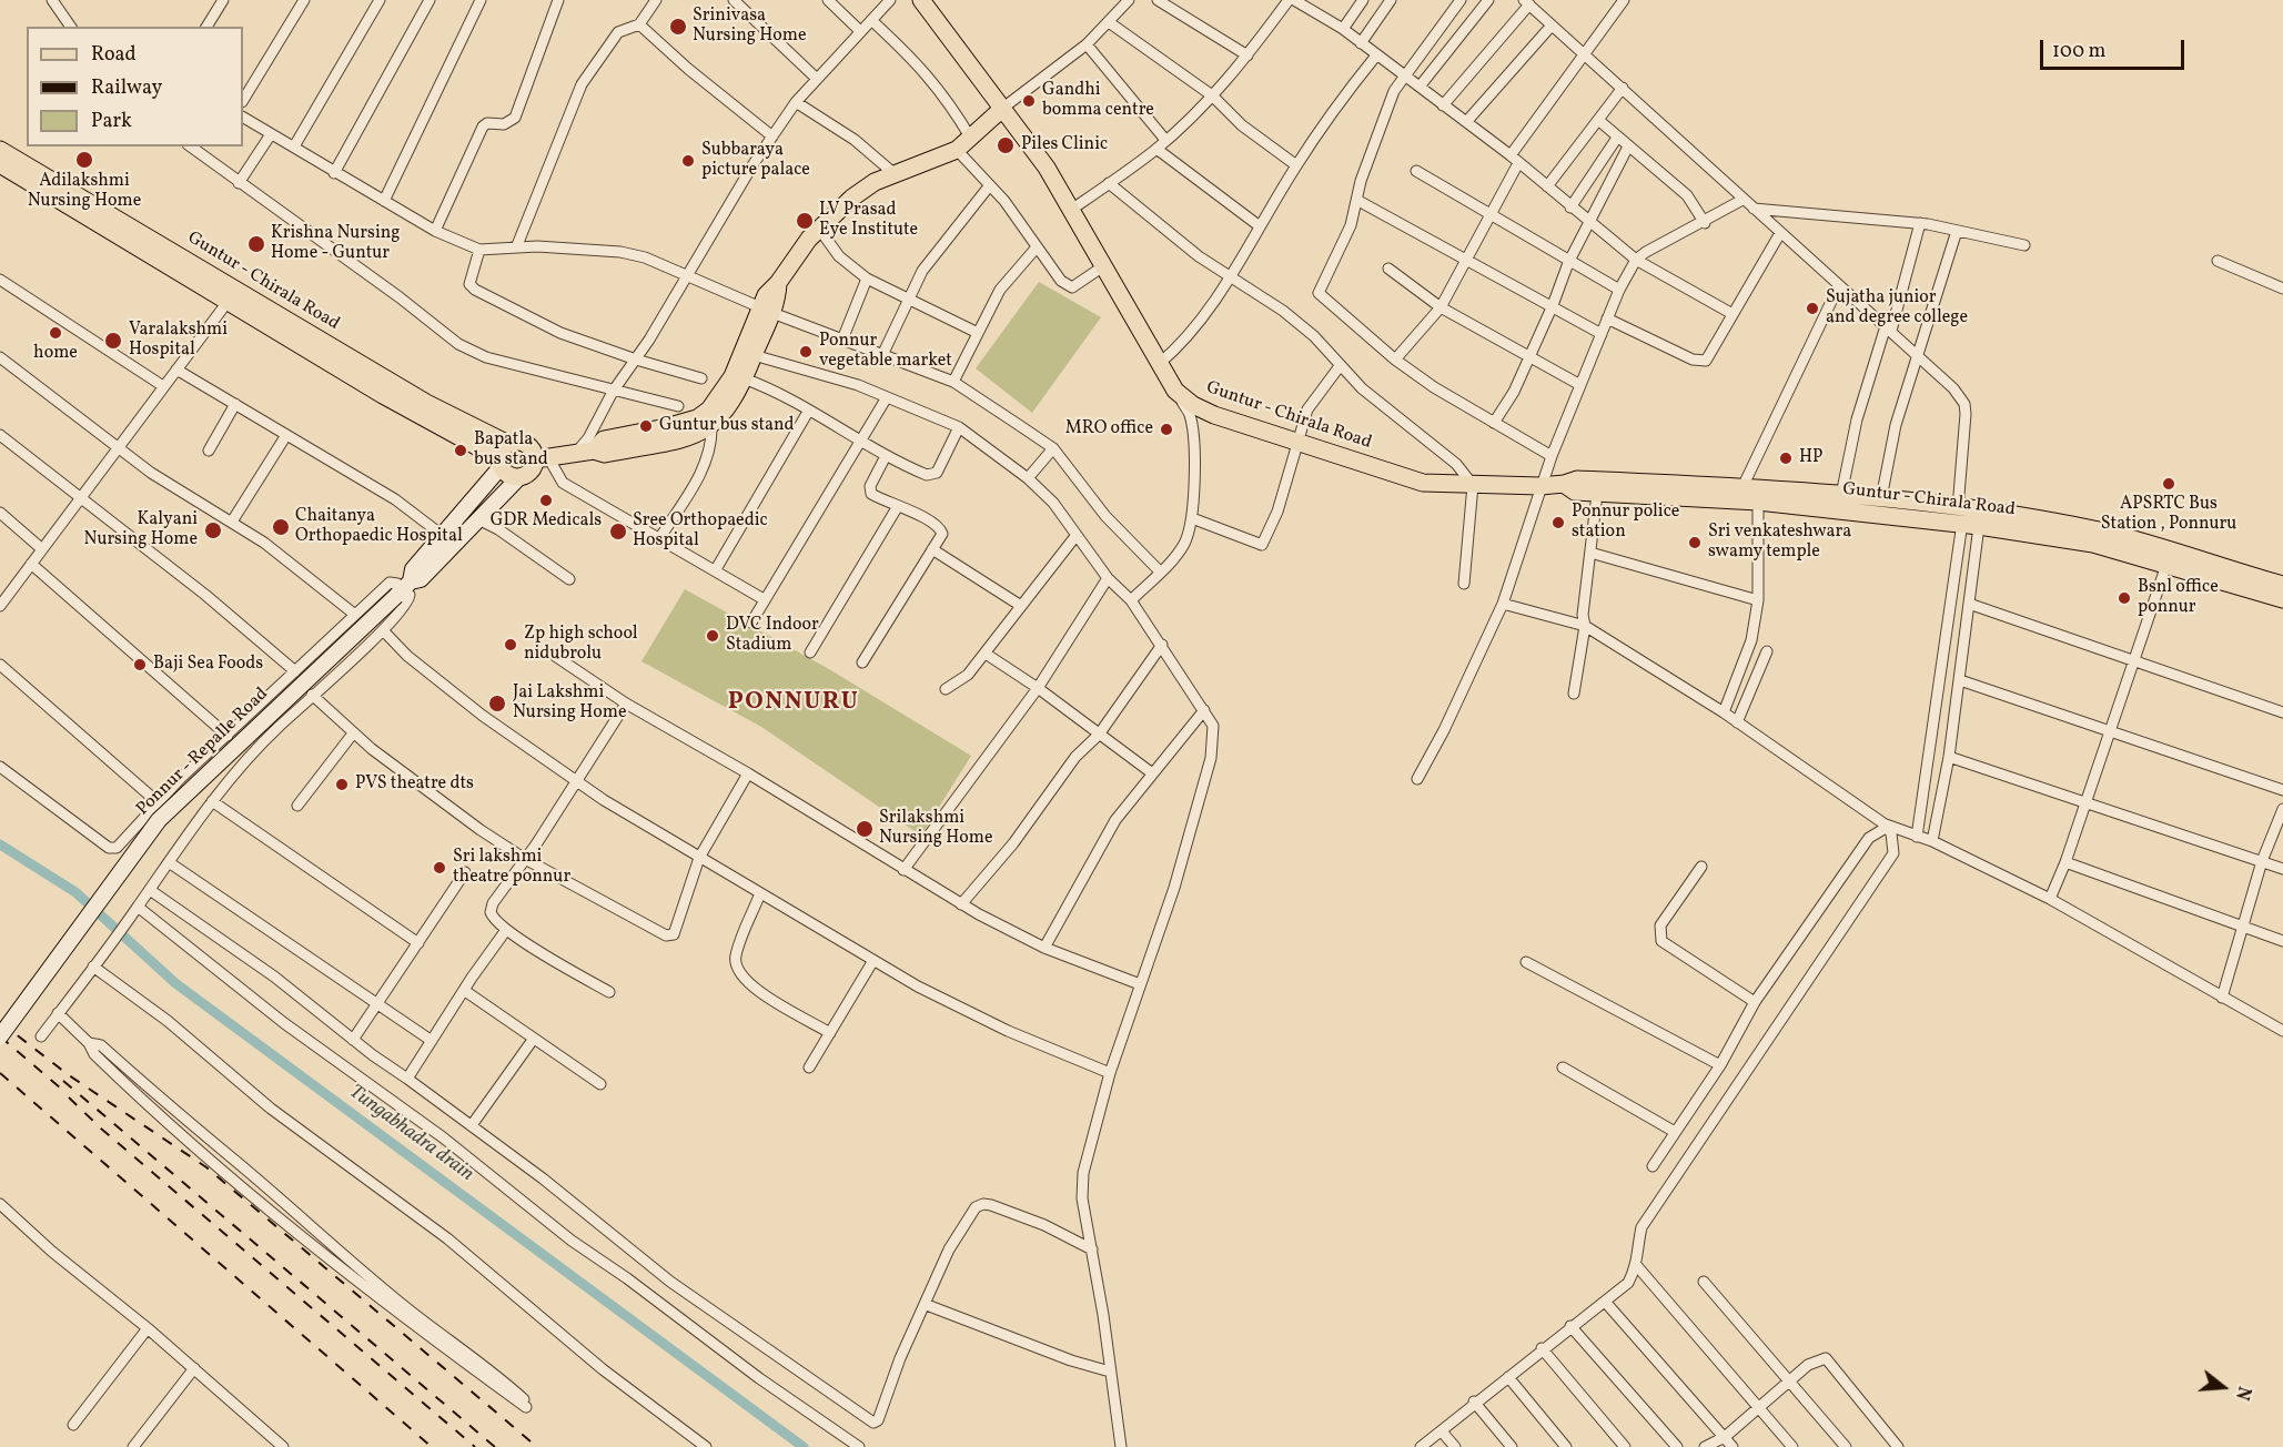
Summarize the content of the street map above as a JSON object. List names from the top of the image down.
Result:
{
  "streets": {
    "main road": ["Guntur - Chirala Road", "Ponnur - Repalle Road"]
  },
  "crossings": [
    ["Guntur - Chirala Road", "Ponnur - Repalle Road"]
  ],
  "districts": ["PONNURU"],
  "water": ["Tungabhadra drain"],
  "places": [
    "Srinivasa Nursing Home",
    "Gandhi bomma centre",
    "Piles Clinic",
    "Adilakshmi Nursing Home",
    "Subbaraya picture palace",
    "LV Prasad Eye Institute",
    "Krishna Nursing Home - Guntur",
    "Sujatha junior and degree college",
    "home",
    "Varalakshmi Hospital",
    "Ponnur vegetable market",
    "Guntur bus stand",
    "MRO office",
    "Bapatla bus stand",
    "HP",
    "APSRTC Bus Station , Ponnuru",
    "GDR Medicals",
    "Ponnur police station",
    "Chaitanya Orthopaedic Hospital",
    "Kalyani Nursing Home",
    "Sree Orthopaedic Hospital",
    "Sri venkateshwara swamy temple",
    "Bsnl office ponnur",
    "DVC Indoor Stadium",
    "Zp high school nidubrolu",
    "Baji Sea Foods",
    "Jai Lakshmi Nursing Home",
    "PVS theatre dts",
    "Srilakshmi Nursing Home",
    "Sri lakshmi theatre ponnur"
  ],
  "legend": ["Road", "Railway", "Park"],
  "scale_bar": "100 m",
  "north": "right"
}
